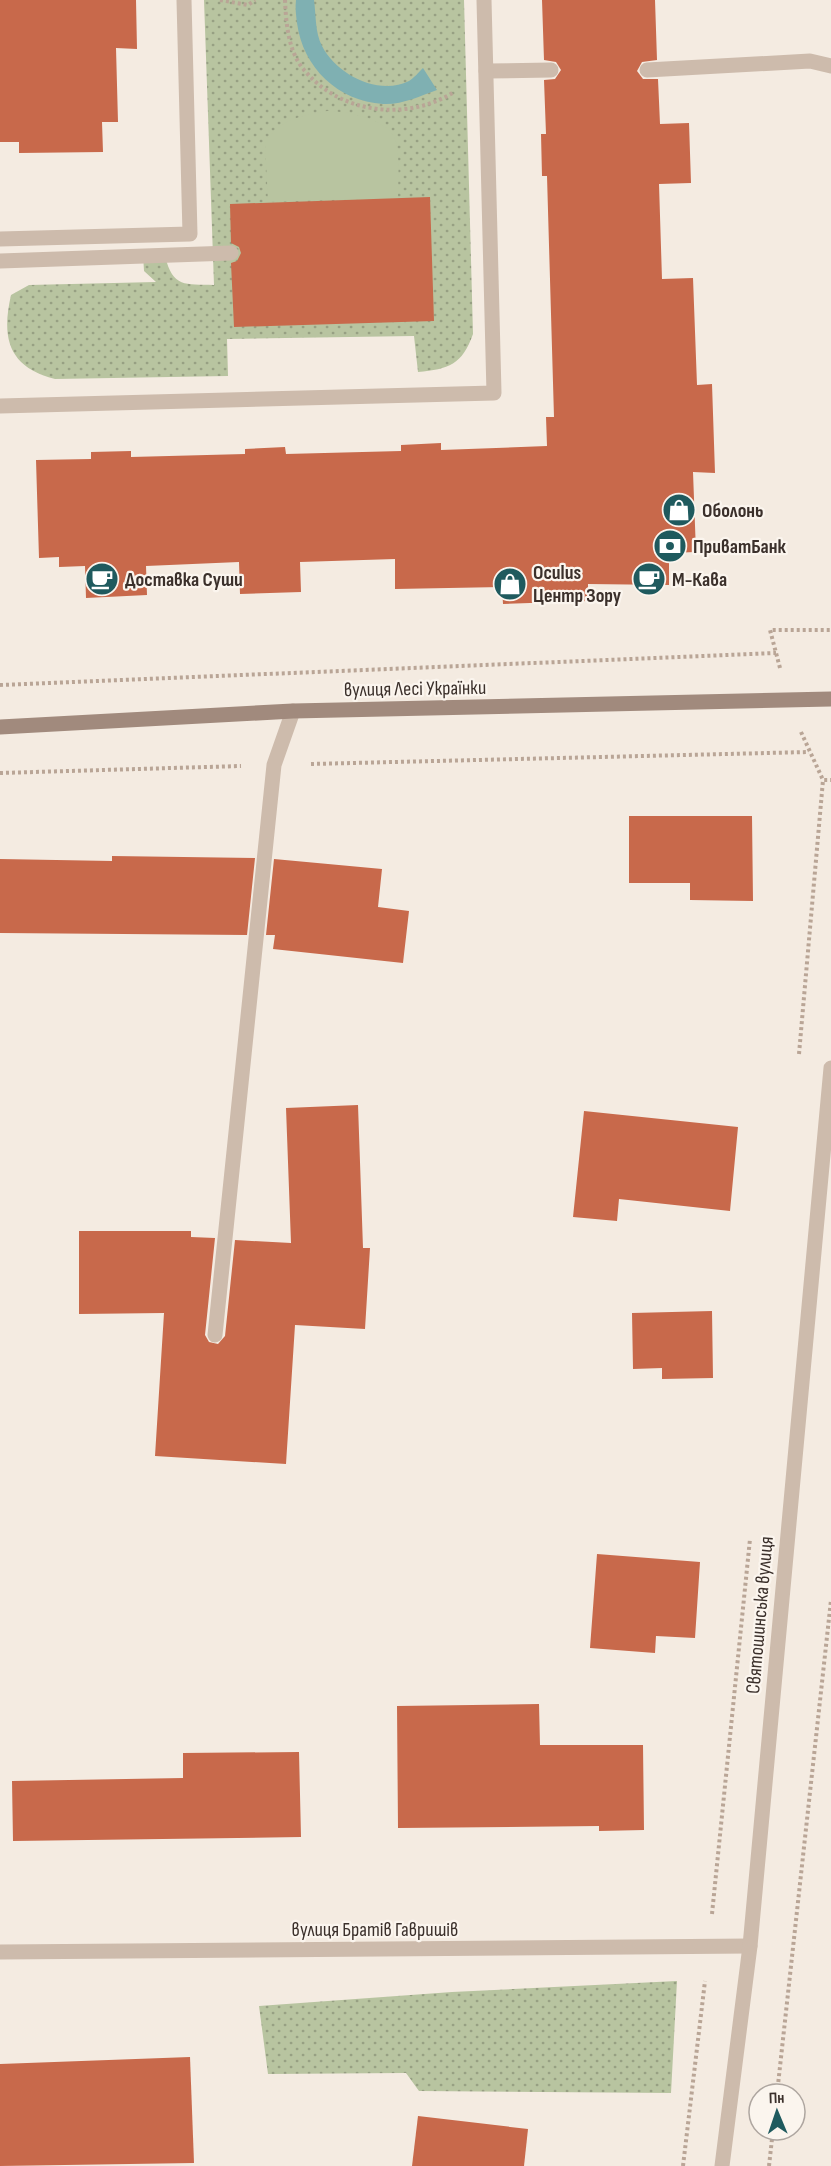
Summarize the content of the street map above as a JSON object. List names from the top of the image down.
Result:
{
  "streets": {
    "street": ["вулиця Лесі Українки", "Святошинська вулиця", "вулиця Братів Гавришів"]
  },
  "crossings": [
    ["Святошинська вулиця", "вулиця Братів Гавришів"]
  ],
  "places": {
    "shop": ["Оболонь", "Oculus Центр Зору"],
    "bank": ["ПриватБанк"],
    "cafe": ["Доставка Суши", "М-Кава"]
  },
  "north": "top"
}
